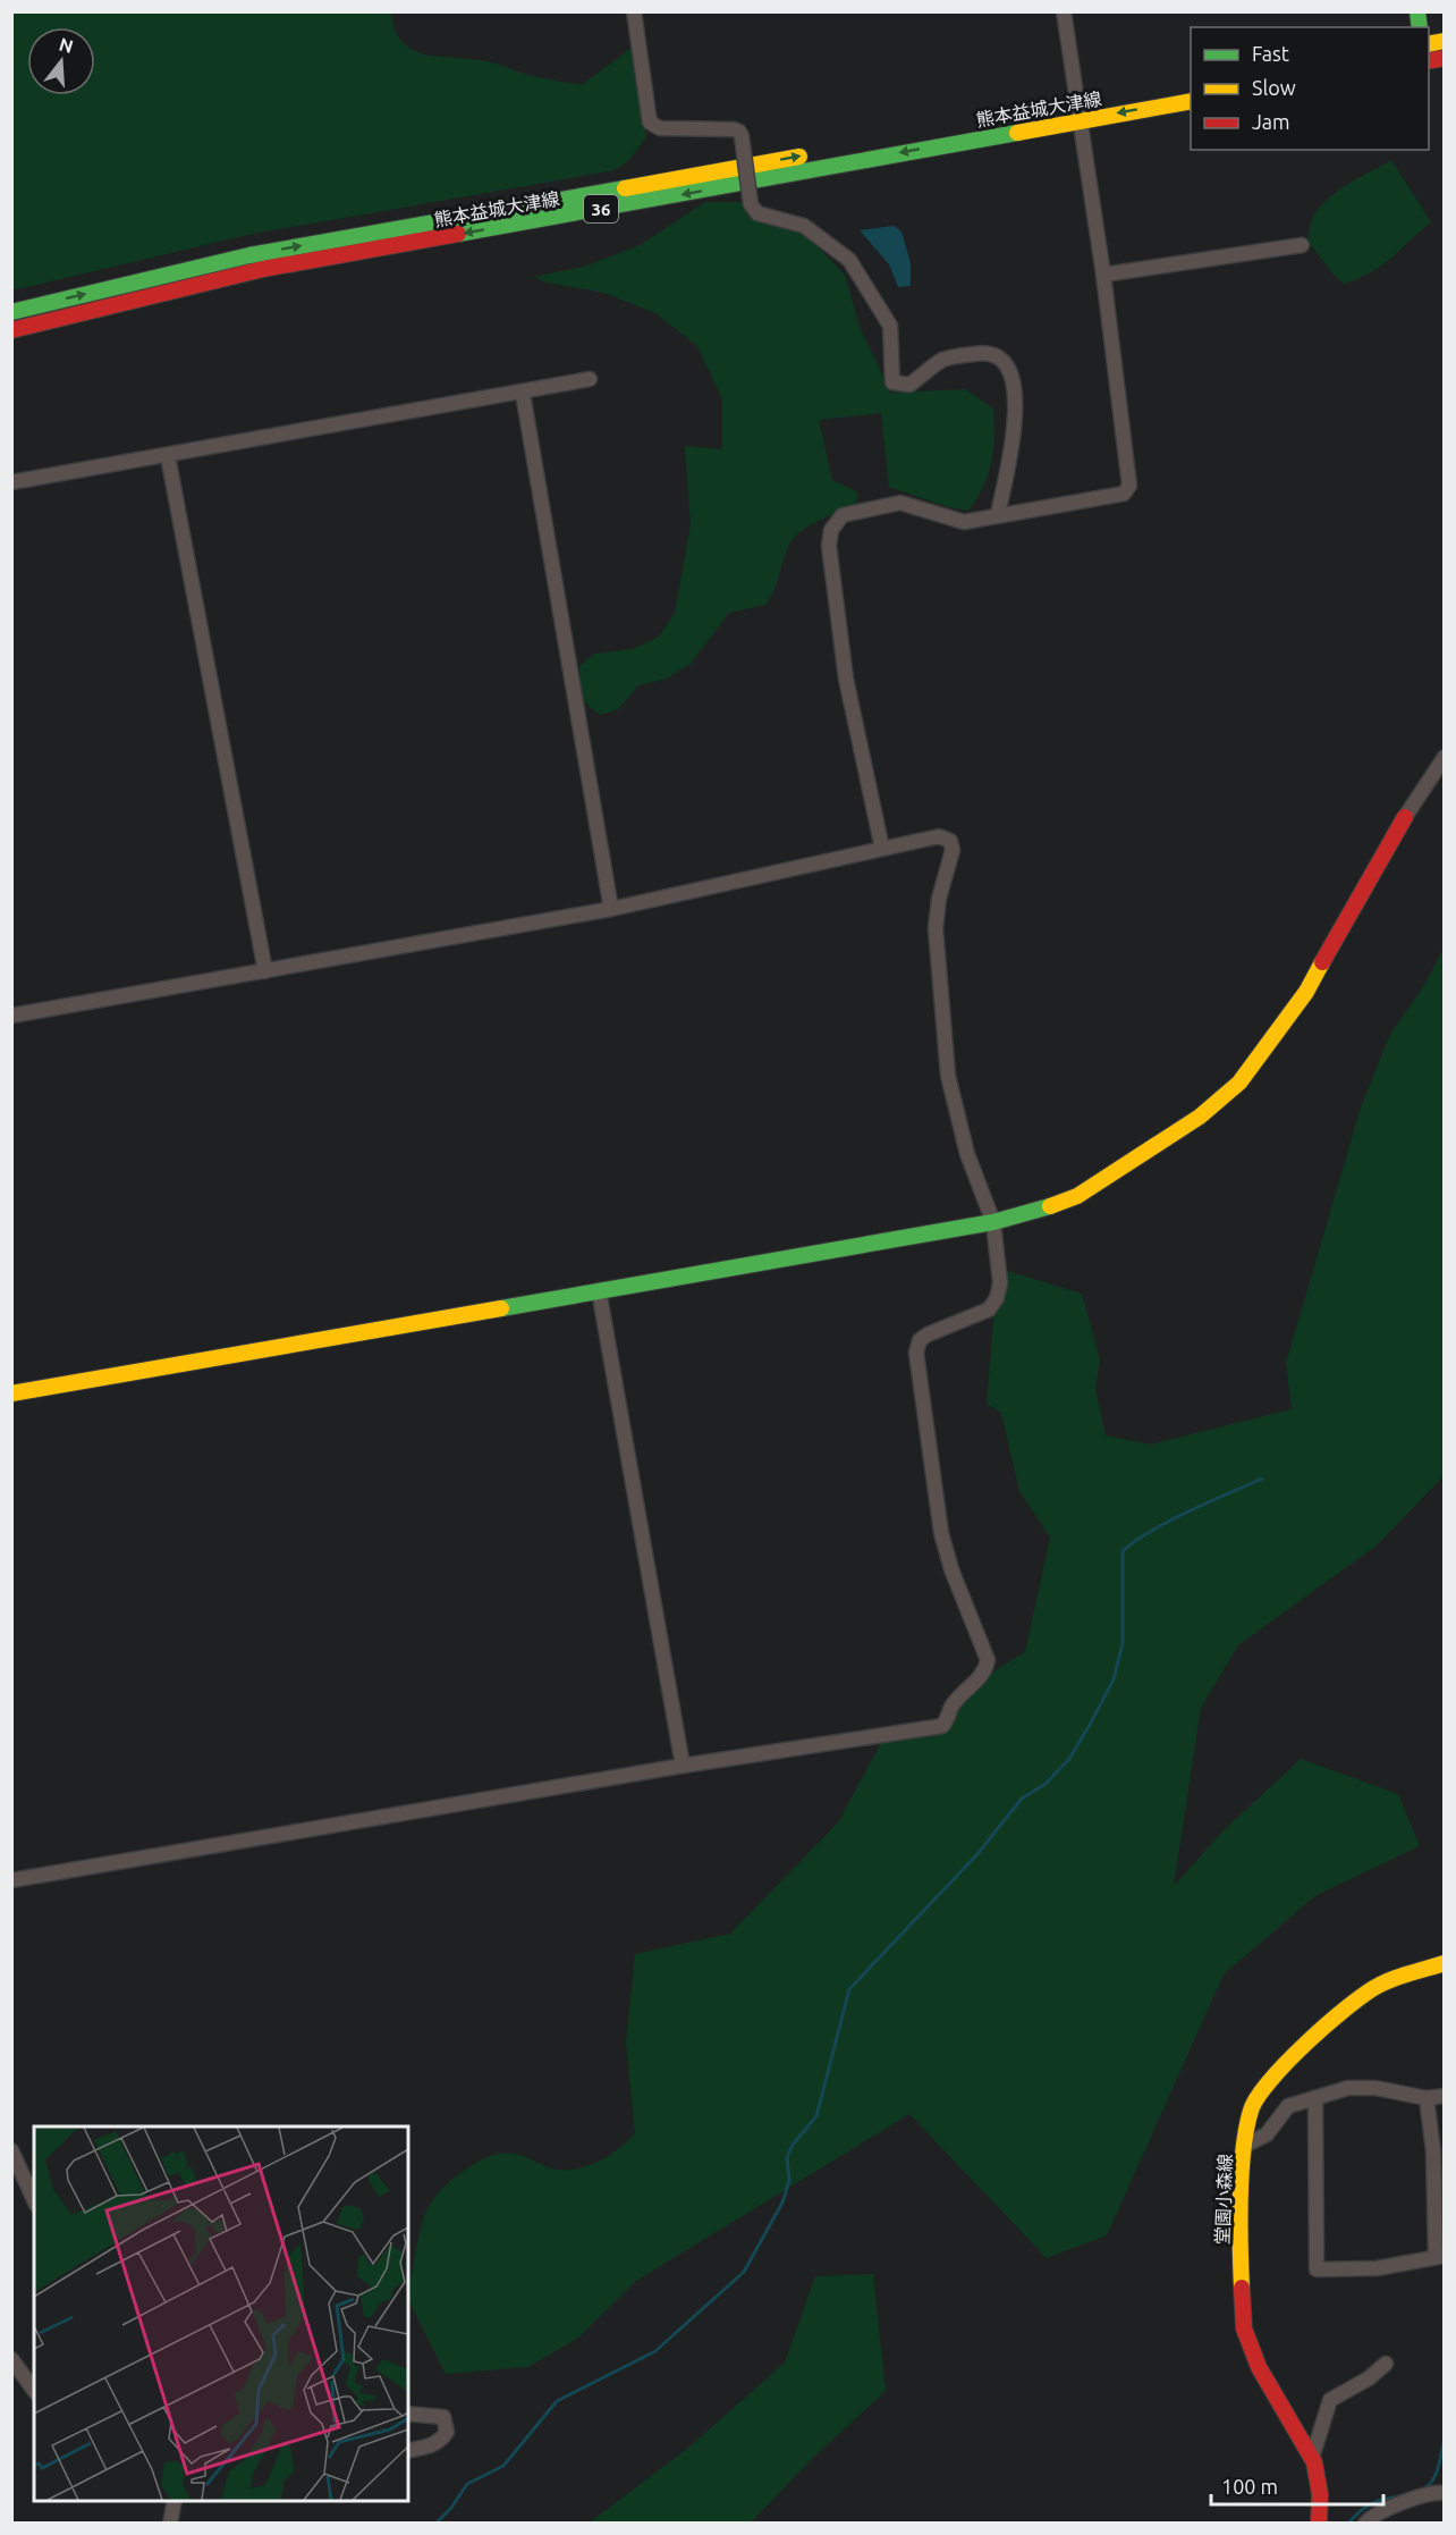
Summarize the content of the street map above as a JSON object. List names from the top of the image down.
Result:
{
  "streets": {
    "main road": ["熊本益城大津線", "36", "堂園小森線"]
  },
  "legend": ["Fast", "Slow", "Jam"],
  "scale_bar": "100 m",
  "north": "top"
}
